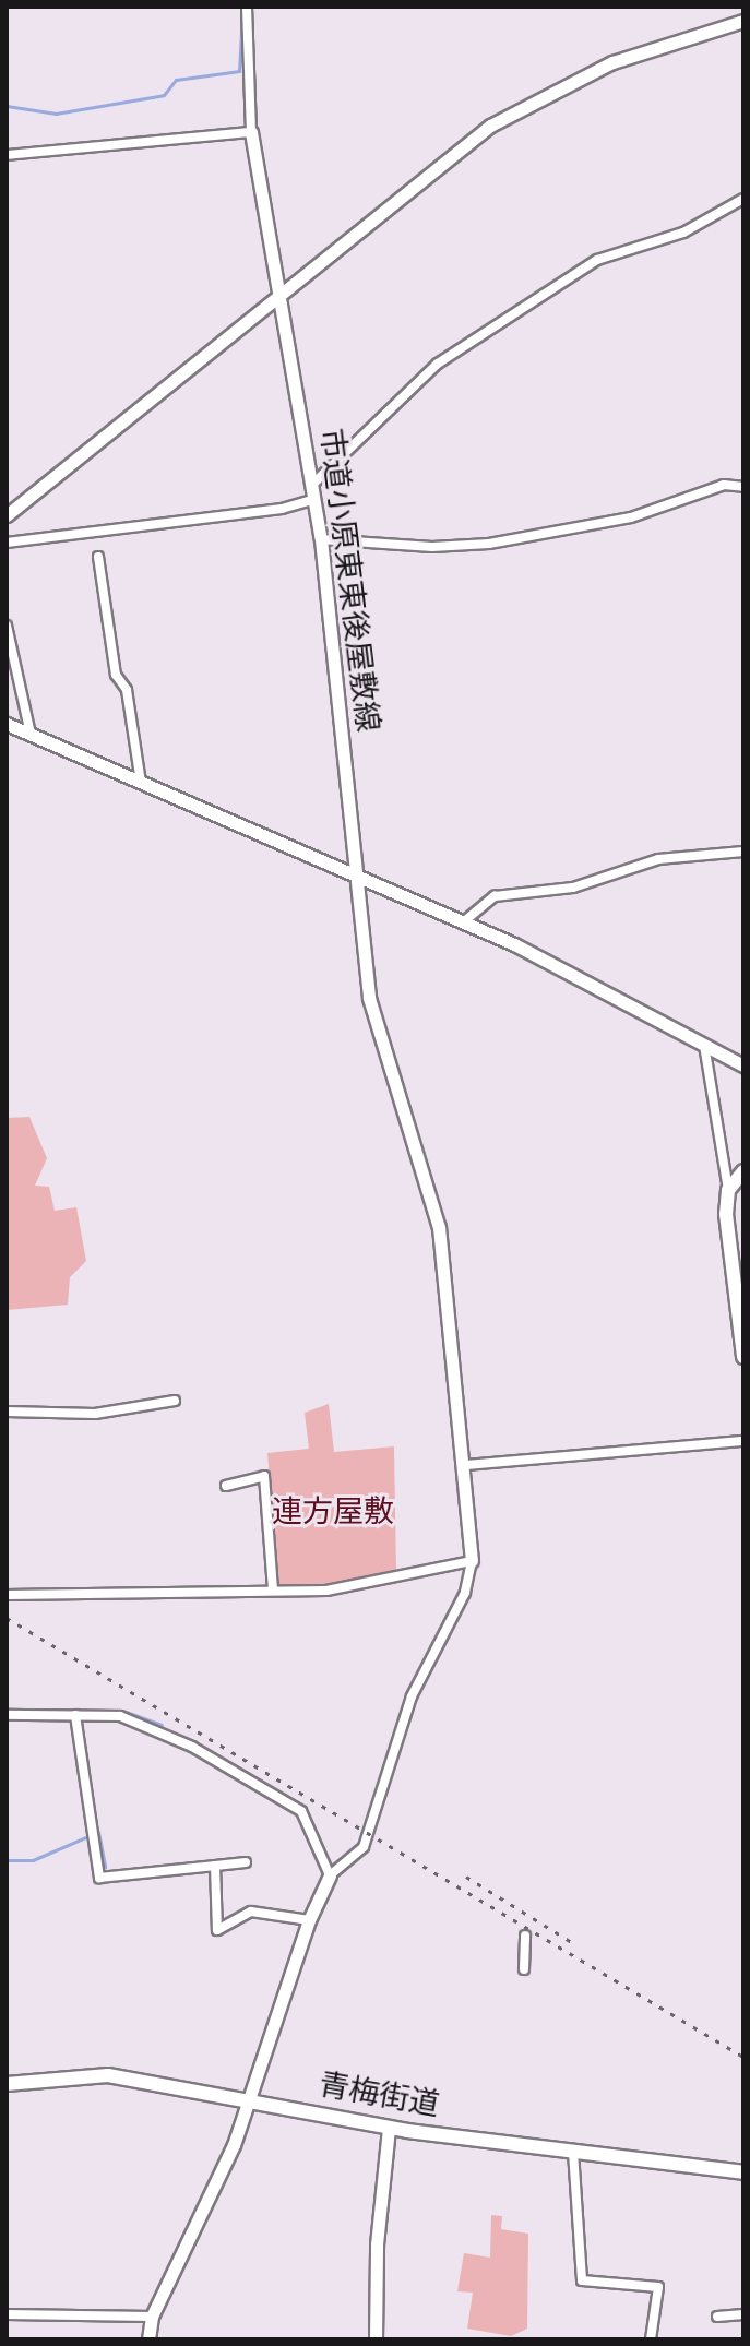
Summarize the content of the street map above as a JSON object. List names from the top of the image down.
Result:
{
  "streets": {
    "main road": ["青梅街道"],
    "street": ["市道小原東東後屋敷線"]
  },
  "parks": ["連方屋敷"]
}
